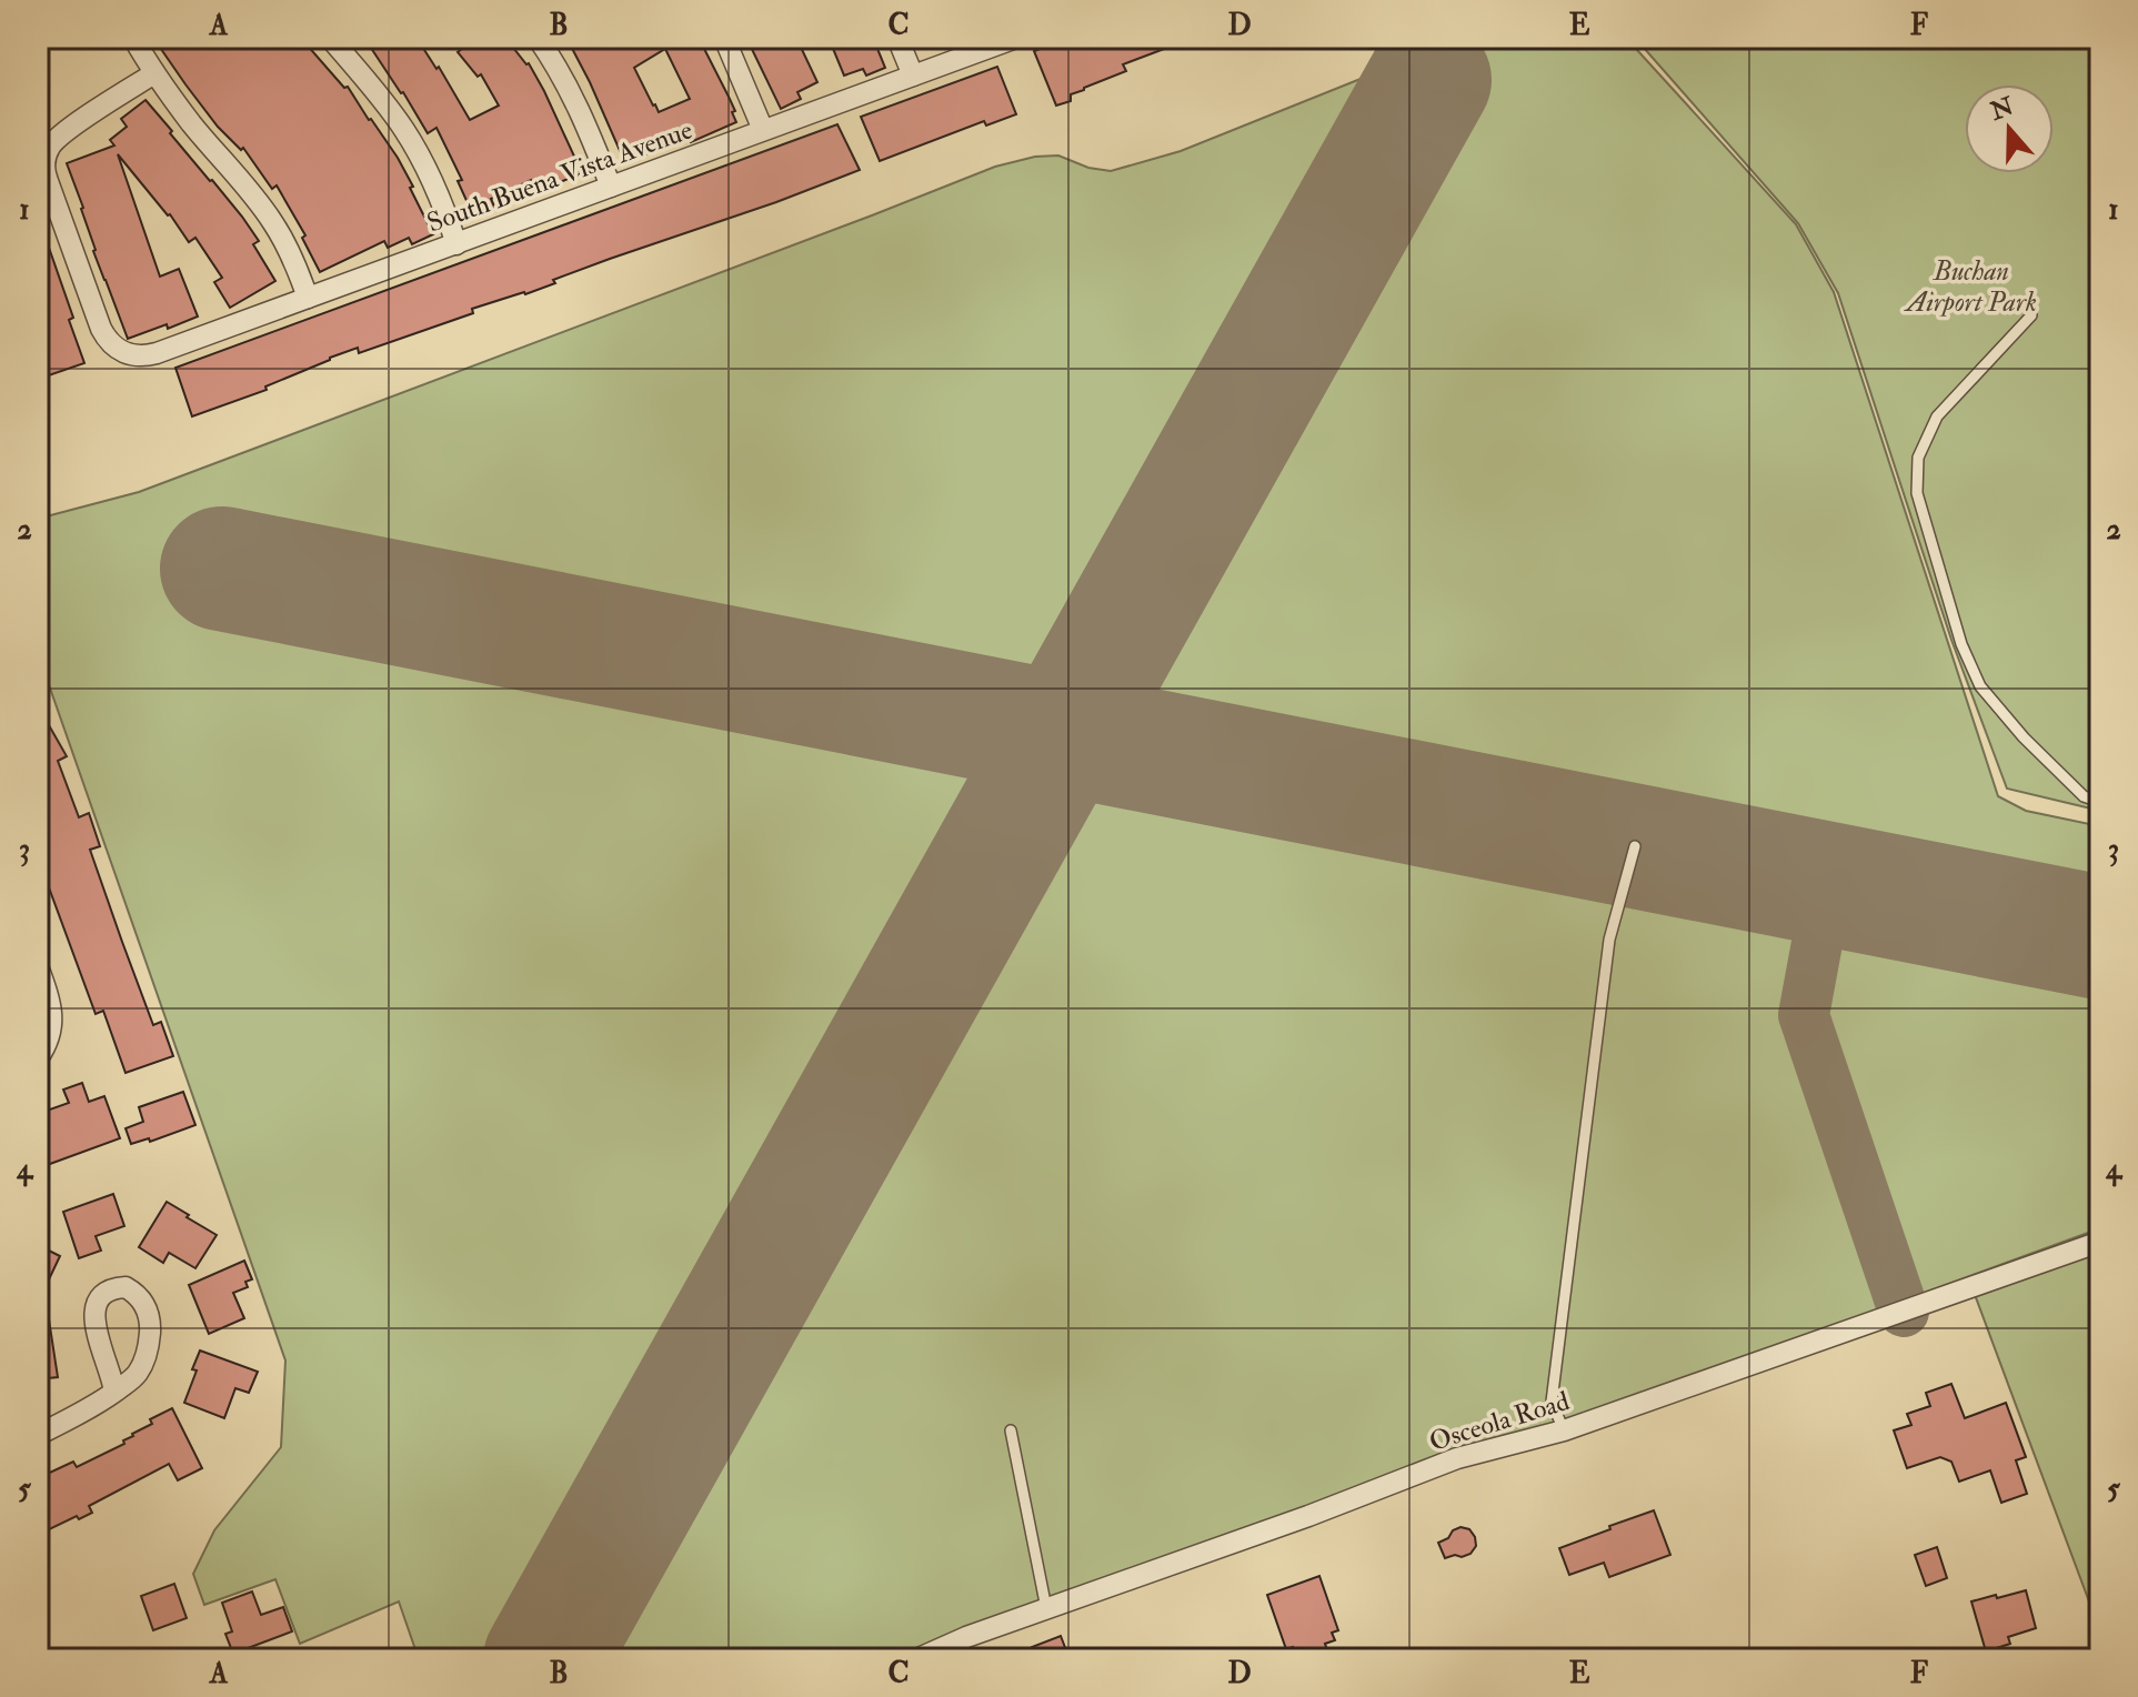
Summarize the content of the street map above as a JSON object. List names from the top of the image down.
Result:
{
  "streets": {
    "street": ["South Buena Vista Avenue", "Osceola Road"]
  },
  "parks": ["Buchan Airport Park"],
  "north": "top",
  "grid": {
    "columns": [
      "A",
      "B",
      "C",
      "D",
      "E",
      "F"
    ],
    "rows": [
      "1",
      "2",
      "3",
      "4",
      "5"
    ]
  }
}
